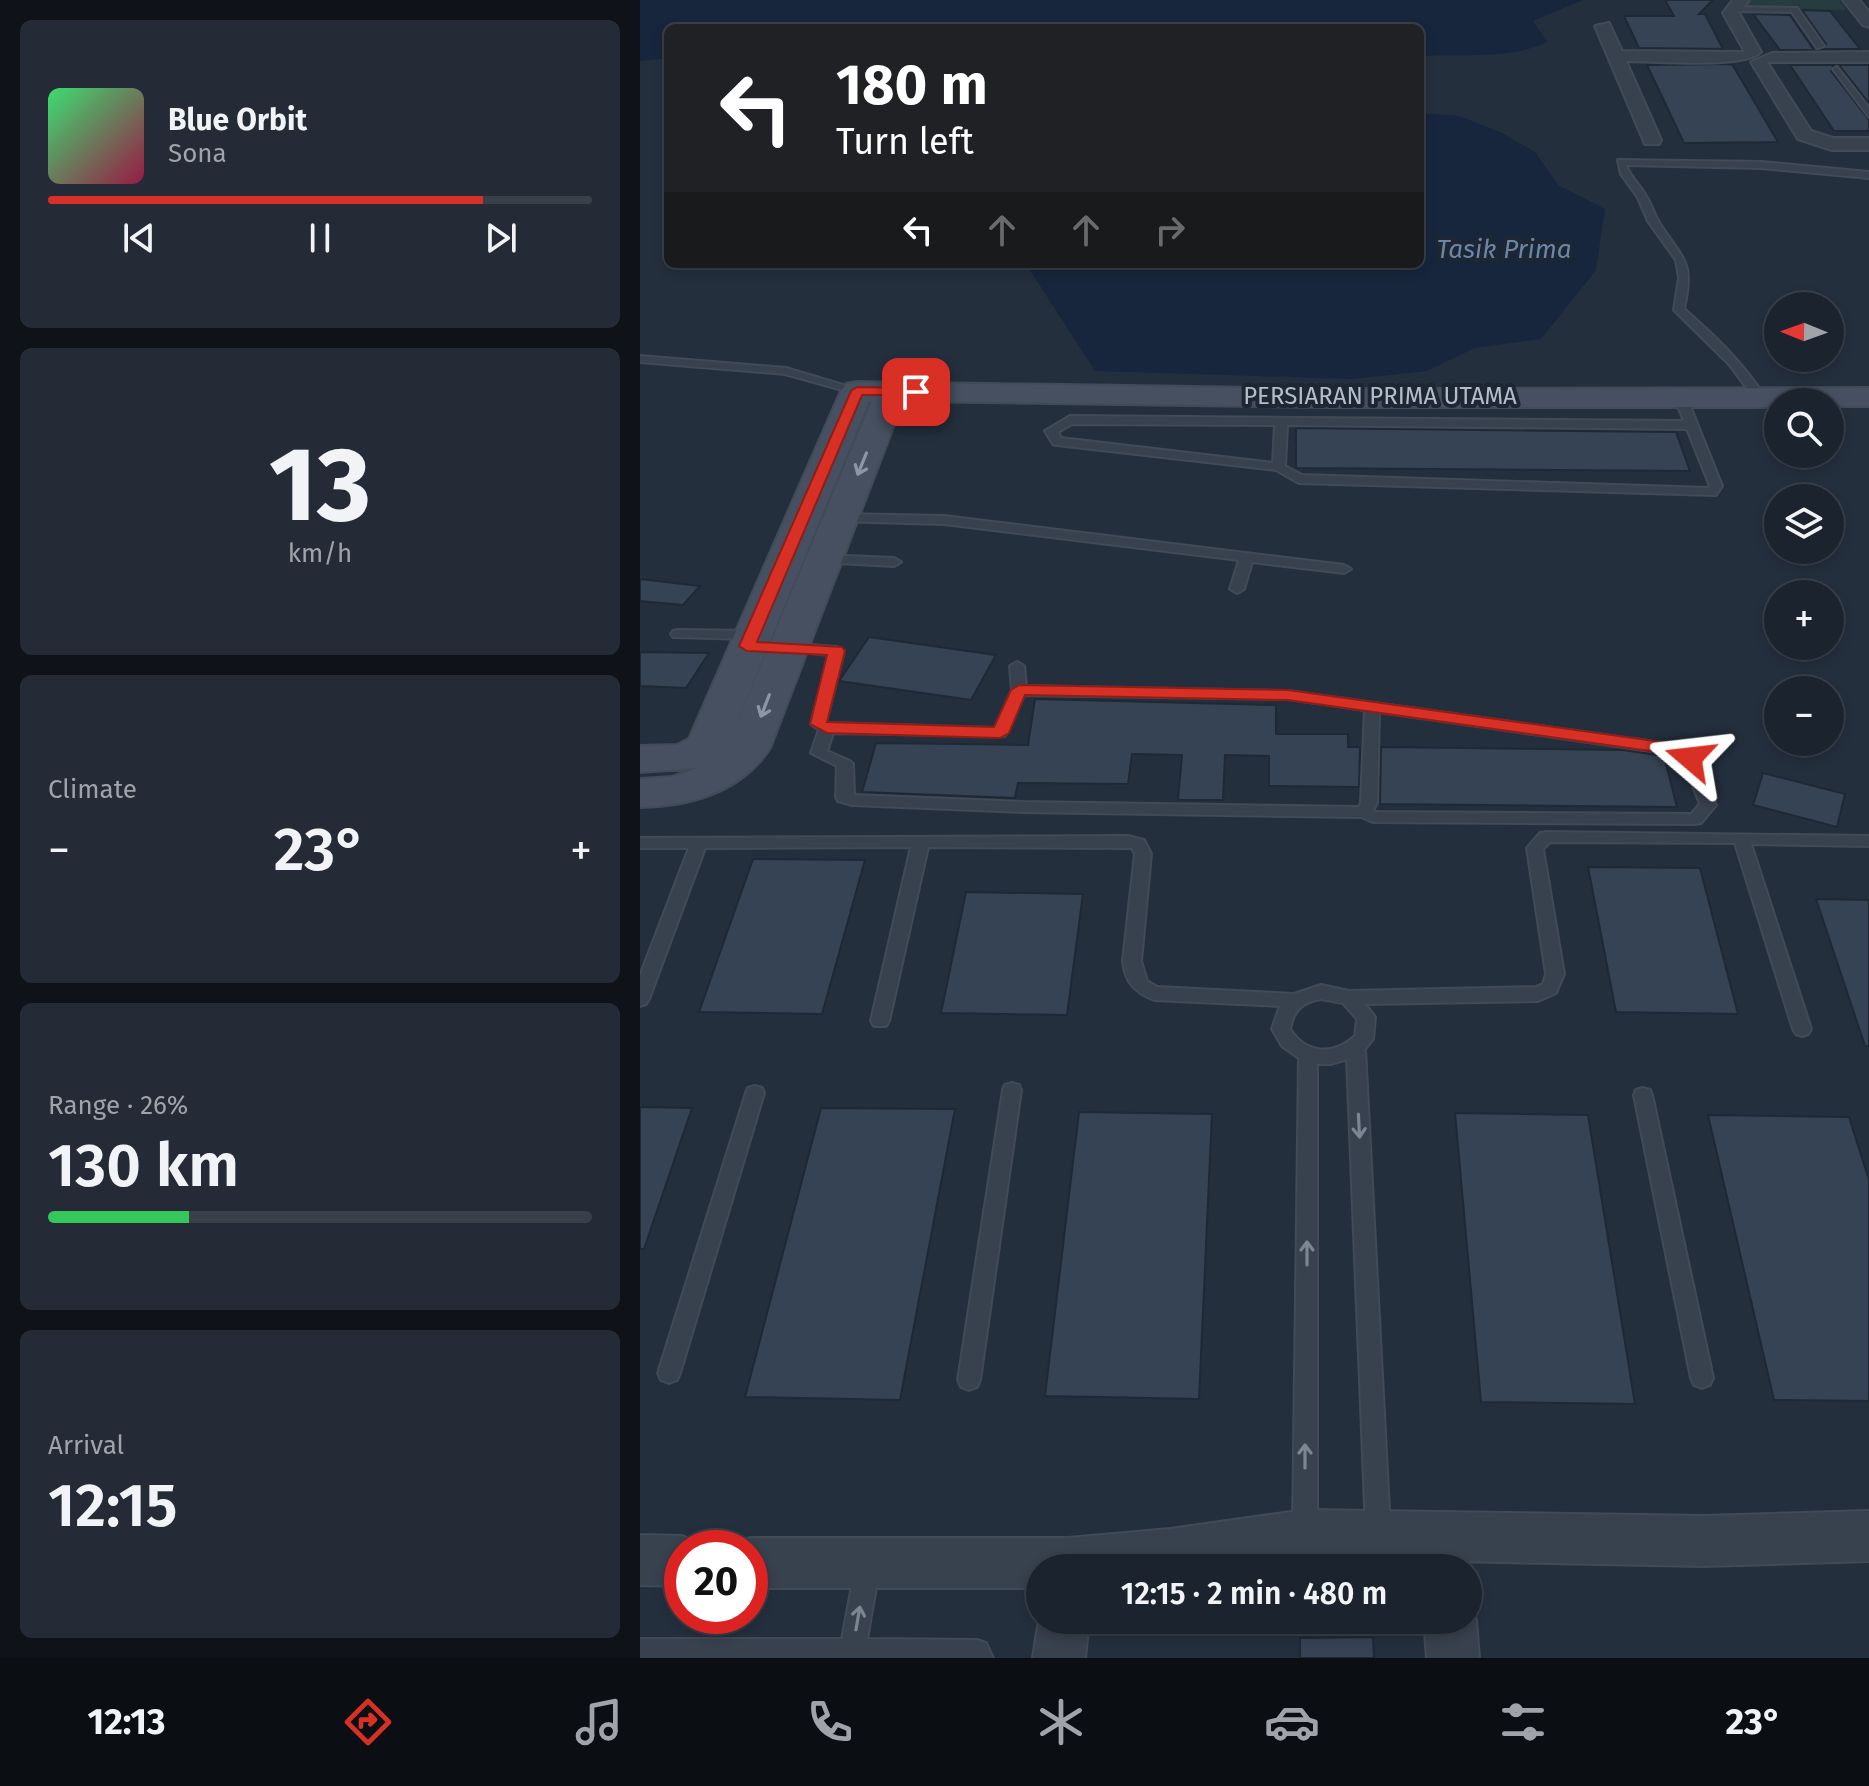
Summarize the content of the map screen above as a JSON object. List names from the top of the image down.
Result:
{
  "streets": {
    "main road": ["PERSIARAN PRIMA UTAMA"]
  },
  "water": ["Tasik Prima"],
  "north": "left",
  "page": {
    "turn": ["180 m", "Turn left"],
    "song": ["Blue Orbit", "Sona"],
    "map_buttons": ["+", "−"],
    "tile": [
      ["13", "km/h"],
      "Climate",
      ["Range · 26%", "130 km"],
      ["Arrival", "12:15"]
    ],
    "heat": ["−", "23°", "+"],
    "limit": "20",
    "trip": "12:15 · 2 min · 480 m",
    "tabs": ["12:13", "23°"]
  }
}
